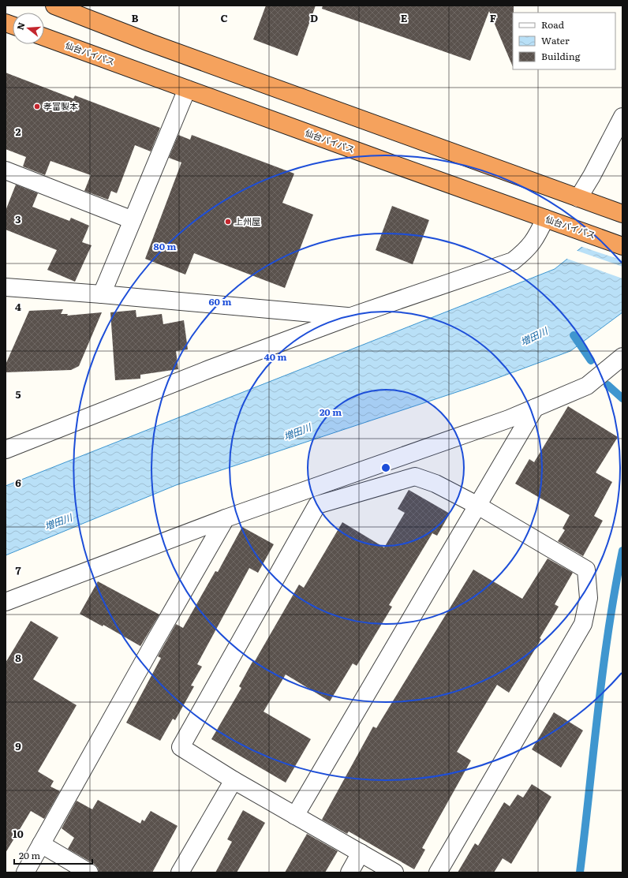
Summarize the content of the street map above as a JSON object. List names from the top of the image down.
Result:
{
  "streets": {
    "highway": ["仙台バイパス"]
  },
  "water": ["増田川"],
  "places": ["孝富製本", "上州屋"],
  "legend": ["Road", "Water", "Building"],
  "scale_bar": "20 m",
  "north": "left",
  "grid": {
    "columns": [
      "B",
      "C",
      "D",
      "E",
      "F"
    ],
    "rows": [
      "2",
      "3",
      "4",
      "5",
      "6",
      "7",
      "8",
      "9",
      "10"
    ]
  },
  "rings": [
    "80 m",
    "60 m",
    "40 m",
    "20 m"
  ]
}
